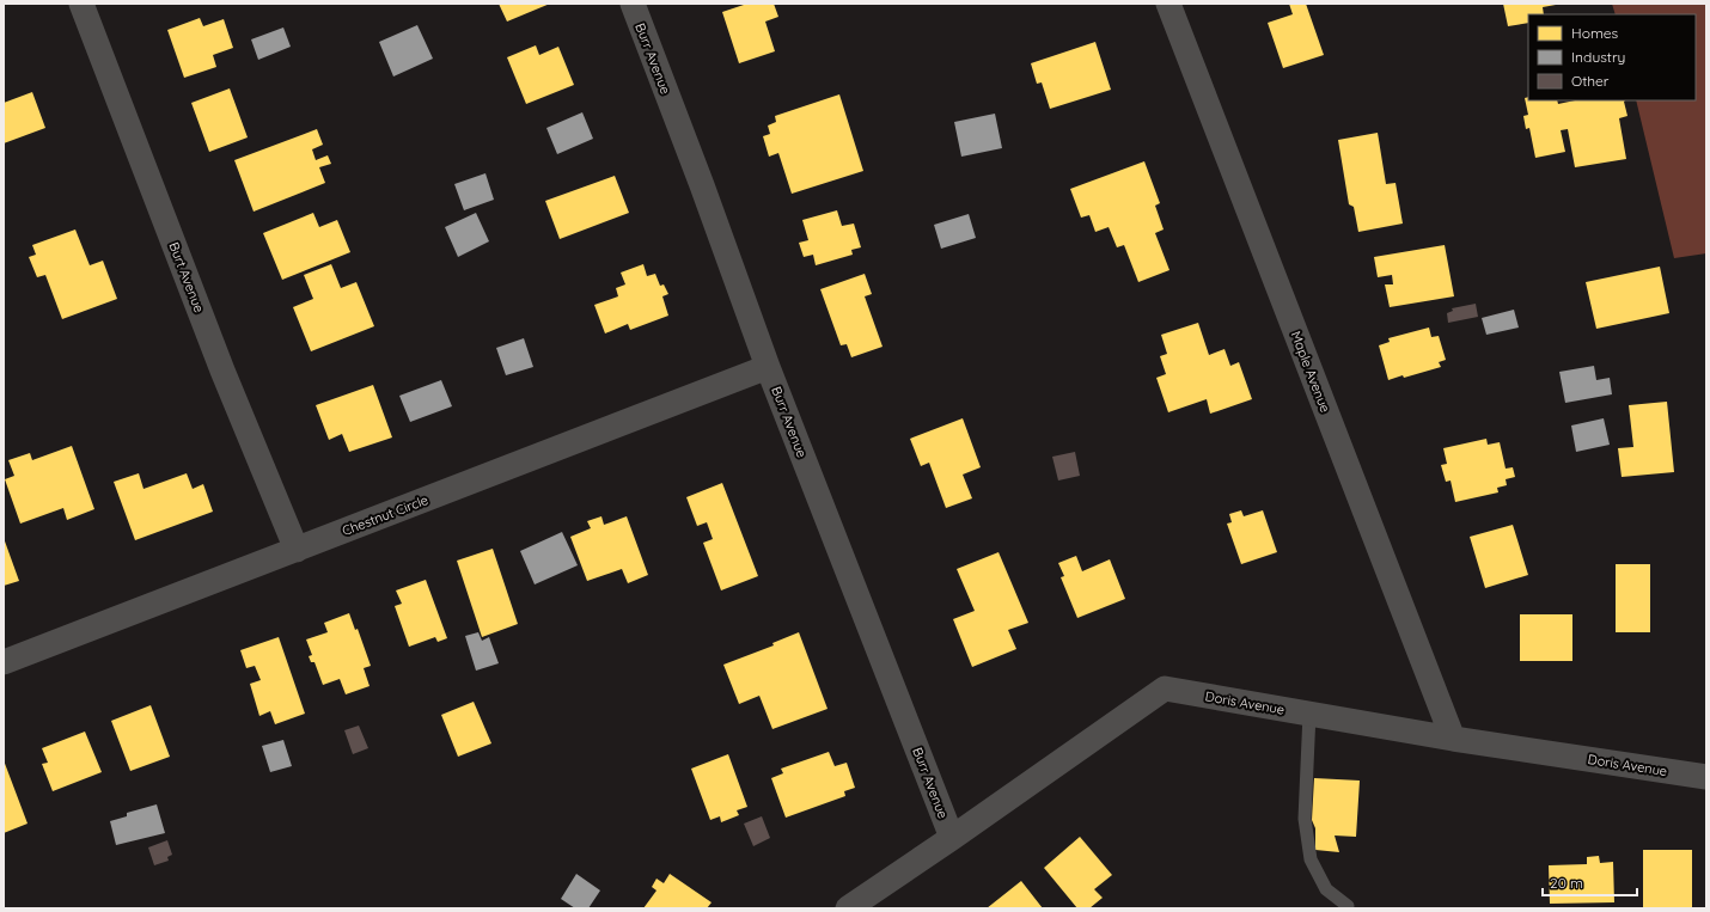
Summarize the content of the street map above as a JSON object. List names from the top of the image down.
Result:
{
  "streets": {
    "street": [
      "Burr Avenue",
      "Burt Avenue",
      "Maple Avenue",
      "Chestnut Circle",
      "Doris Avenue"
    ]
  },
  "crossings": [
    ["Burr Avenue", "Chestnut Circle"],
    ["Burr Avenue", "Doris Avenue"],
    ["Burt Avenue", "Chestnut Circle"],
    ["Maple Avenue", "Doris Avenue"]
  ],
  "legend": ["Homes", "Industry", "Other"],
  "scale_bar": "20 m"
}
